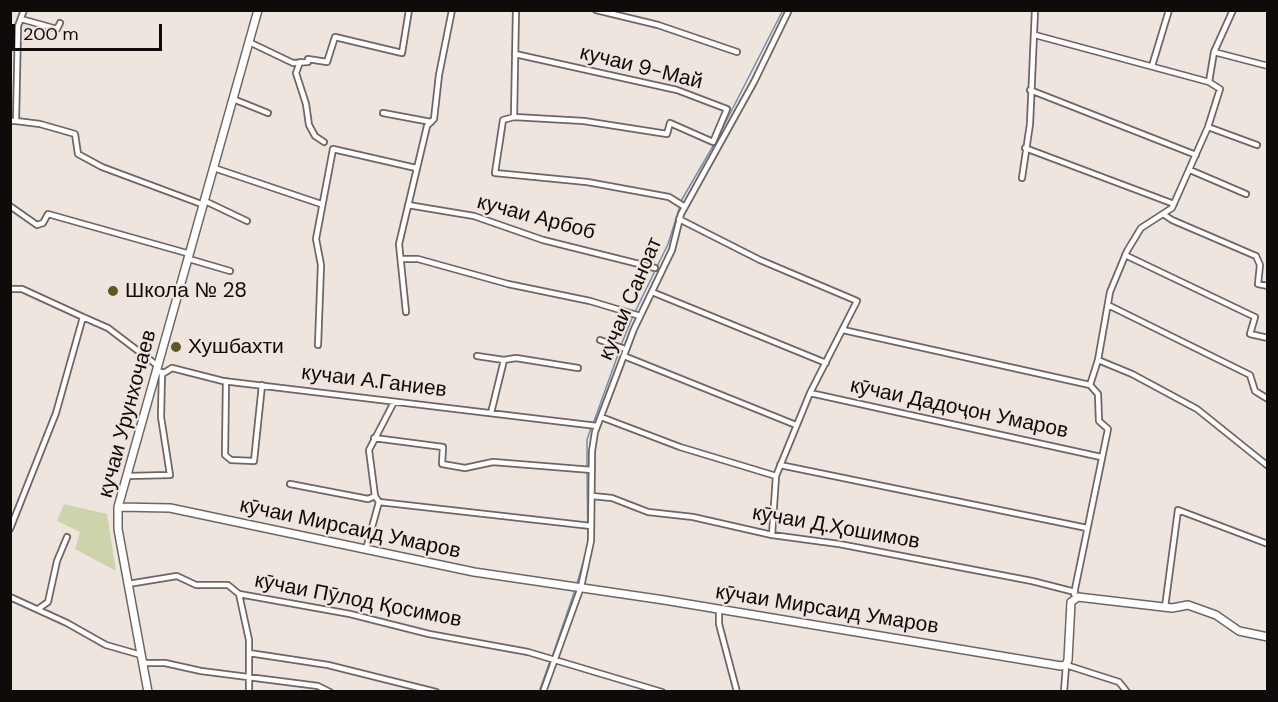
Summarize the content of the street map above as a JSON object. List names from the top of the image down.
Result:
{
  "streets": {
    "street": [
      "кучаи 9-Май",
      "кучаи Арбоб",
      "кучаи Саноат",
      "кучаи А.Ганиев",
      "кӯчаи Дадоҷон Умаров",
      "кучаи Урунхочаев",
      "кӯчаи Д.Ҳошимов",
      "кӯчаи Мирсаид Умаров",
      "кӯчаи Пӯлод Қосимов"
    ]
  },
  "crossings": [
    ["кучаи Саноат", "кучаи А.Ганиев"],
    ["кучаи Саноат", "кӯчаи Дадоҷон Умаров"],
    ["кучаи Саноат", "кӯчаи Д.Ҳошимов"],
    ["кучаи Саноат", "кӯчаи Мирсаид Умаров"],
    ["кучаи Саноат", "кӯчаи Пӯлод Қосимов"],
    ["кучаи А.Ганиев", "кучаи Урунхочаев"],
    ["кучаи Урунхочаев", "кӯчаи Мирсаид Умаров"],
    ["кучаи Урунхочаев", "кӯчаи Пӯлод Қосимов"]
  ],
  "places": ["Школа № 28", "Хушбахти"],
  "scale_bar": "200 m"
}
